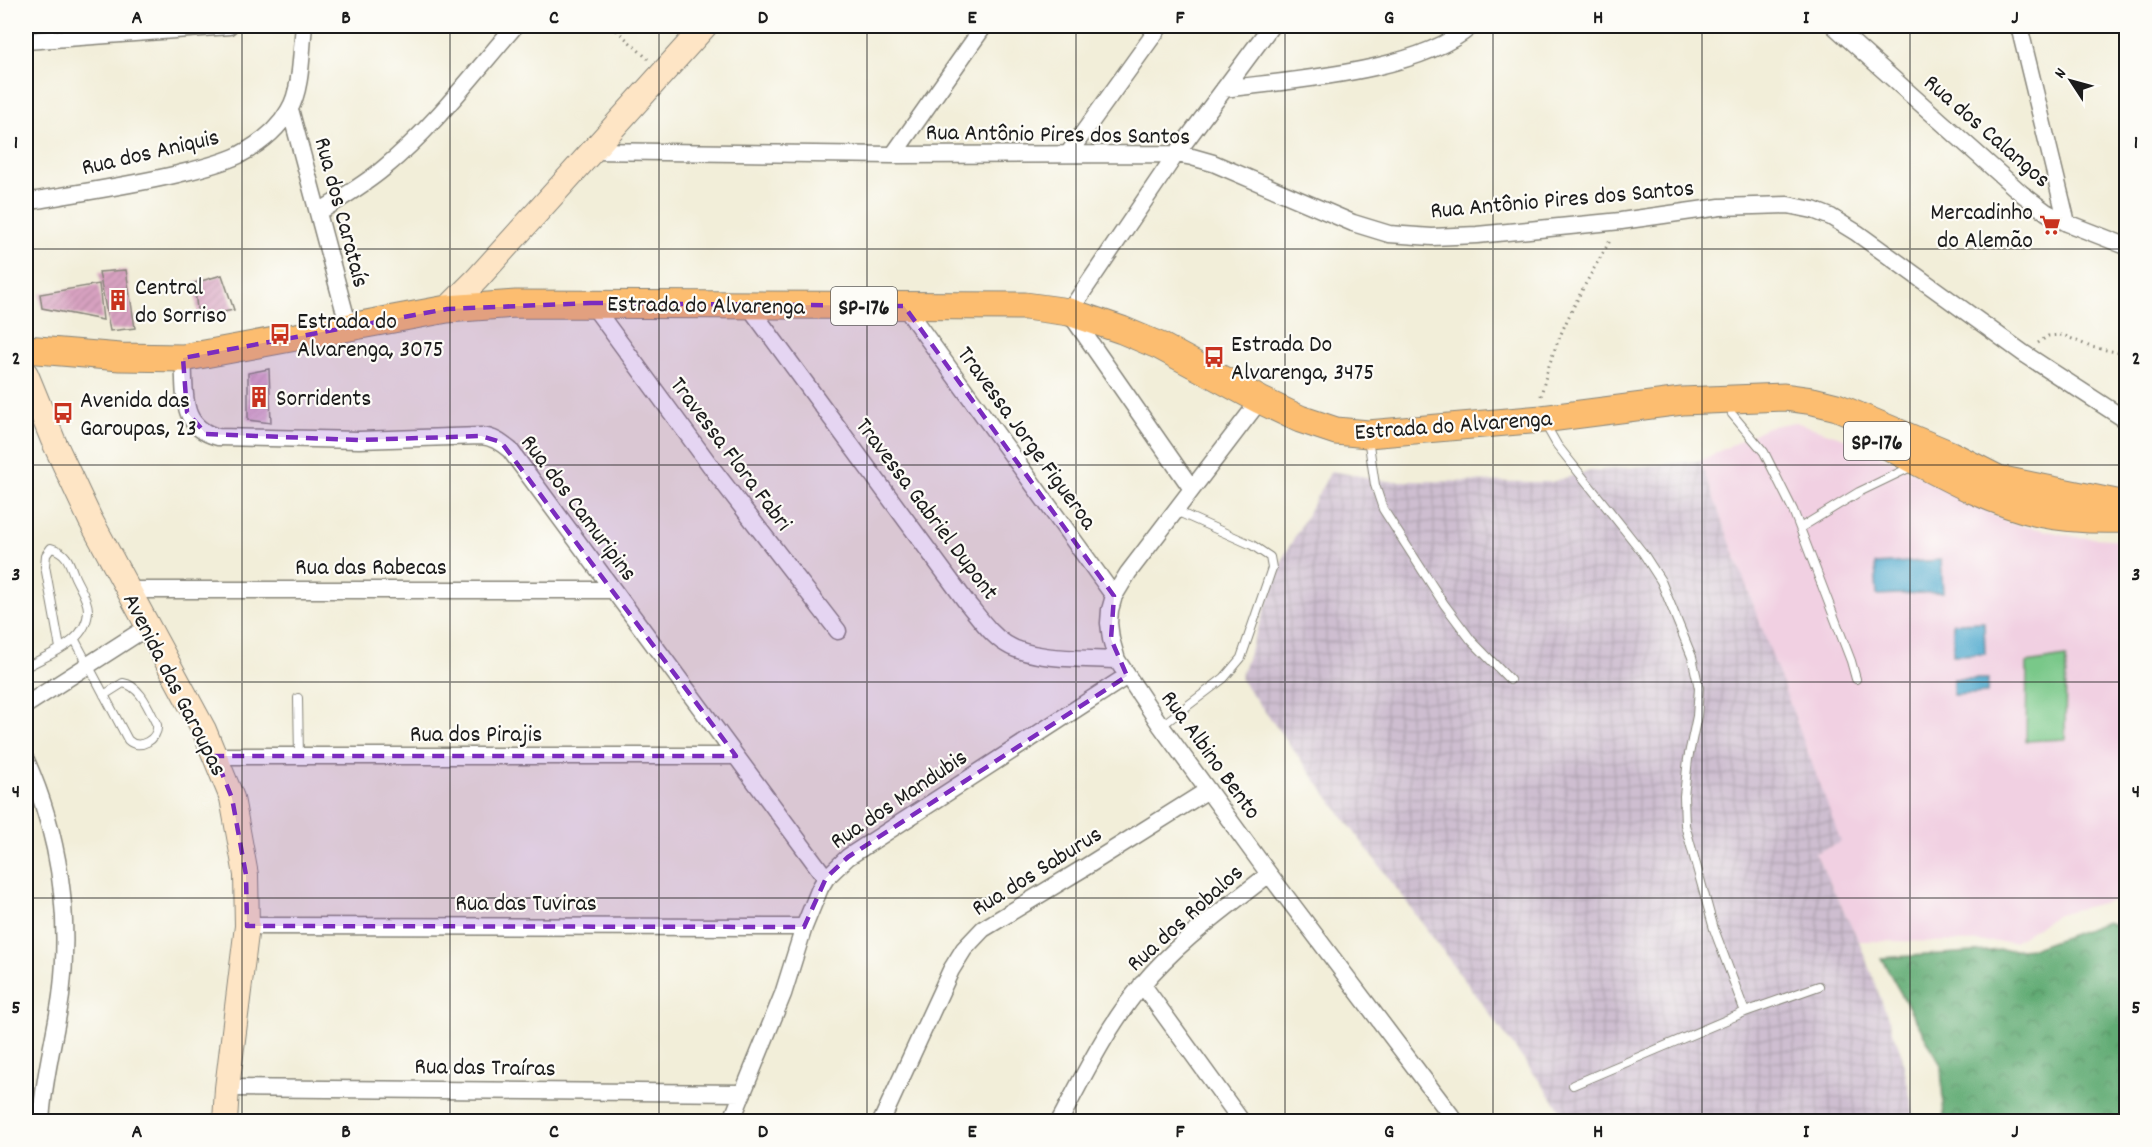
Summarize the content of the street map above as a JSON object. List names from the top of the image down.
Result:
{
  "streets": {
    "main road": ["Estrada do Alvarenga", "SP-176"],
    "street": [
      "Rua dos Calangos",
      "Rua Antônio Pires dos Santos",
      "Rua dos Aniquis",
      "Rua dos Carataís",
      "Travessa Jorge Figueroa",
      "Travessa Flora Fabri",
      "Rua dos Camuripins",
      "Travessa Gabriel Dupont",
      "Rua das Rabecas",
      "Avenida das Garoupas",
      "Rua dos Pirajis",
      "Rua Albino Bento",
      "Rua dos Mandubis",
      "Rua dos Saburus",
      "Rua das Tuviras",
      "Rua dos Robalos",
      "Rua das Traíras"
    ]
  },
  "crossings": [
    ["Rua dos Aniquis", "Rua dos Carataís"],
    ["Rua dos Carataís", "Estrada do Alvarenga"],
    ["Estrada do Alvarenga", "Travessa Jorge Figueroa"],
    ["Estrada do Alvarenga", "Travessa Flora Fabri"],
    ["Estrada do Alvarenga", "Rua dos Camuripins"],
    ["Estrada do Alvarenga", "Travessa Gabriel Dupont"],
    ["Estrada do Alvarenga", "Rua Albino Bento"],
    ["Travessa Jorge Figueroa", "Rua Albino Bento"],
    ["Rua dos Camuripins", "Rua das Rabecas"],
    ["Rua dos Camuripins", "Rua dos Pirajis"],
    ["Rua dos Camuripins", "Rua dos Mandubis"],
    ["Travessa Gabriel Dupont", "Rua Albino Bento"],
    ["Rua das Rabecas", "Avenida das Garoupas"],
    ["Avenida das Garoupas", "Rua dos Pirajis"],
    ["Avenida das Garoupas", "Rua das Tuviras"],
    ["Avenida das Garoupas", "Rua das Traíras"],
    ["Rua Albino Bento", "Rua dos Mandubis"],
    ["Rua Albino Bento", "Rua dos Saburus"],
    ["Rua Albino Bento", "Rua dos Robalos"],
    ["Rua dos Mandubis", "Rua das Tuviras"],
    ["Rua dos Mandubis", "Rua das Traíras"]
  ],
  "places": {
    "supermarket": ["Mercadinho do Alemão"],
    "building": ["Central do Sorriso", "Sorridents"],
    "bus stop": ["Estrada do Alvarenga, 3075", "Estrada Do Alvarenga, 3475", "Avenida das Garoupas, 23"]
  },
  "north": "top left",
  "grid": {
    "columns": [
      "A",
      "B",
      "C",
      "D",
      "E",
      "F",
      "G",
      "H",
      "I",
      "J"
    ],
    "rows": [
      "1",
      "2",
      "3",
      "4",
      "5"
    ]
  }
}
